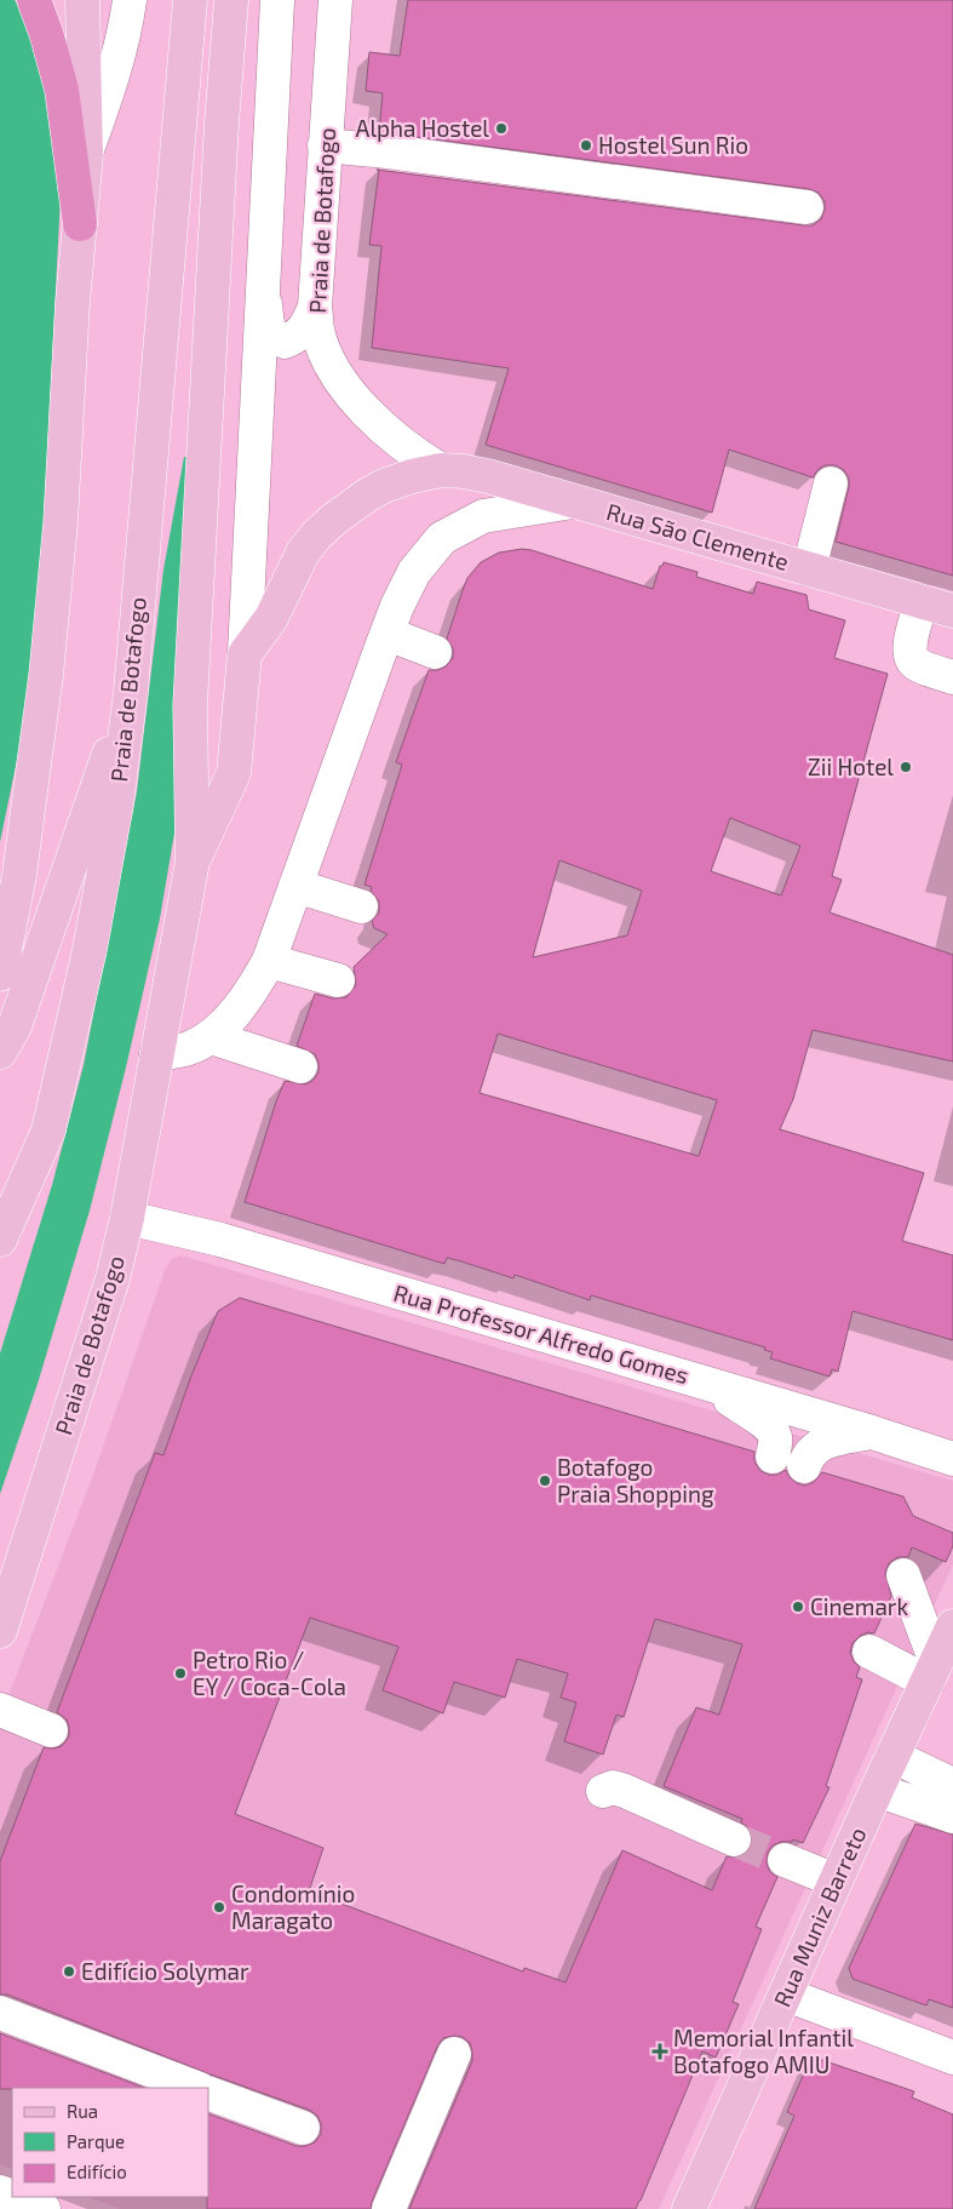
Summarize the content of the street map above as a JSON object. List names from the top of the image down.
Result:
{
  "streets": {
    "main road": ["Praia de Botafogo", "Rua São Clemente", "Rua Muniz Barreto"],
    "street": ["Rua Professor Alfredo Gomes"]
  },
  "crossings": [
    ["Praia de Botafogo", "Rua São Clemente"],
    ["Praia de Botafogo", "Rua Professor Alfredo Gomes"]
  ],
  "places": {
    "other": [
      "Alpha Hostel",
      "Hostel Sun Rio",
      "Zii Hotel",
      "Botafogo Praia Shopping",
      "Cinemark",
      "Petro Rio / EY / Coca-Cola",
      "Condomínio Maragato",
      "Edifício Solymar"
    ],
    "health": ["Memorial Infantil Botafogo AMIU"]
  },
  "legend": ["Rua", "Parque", "Edifício"]
}
